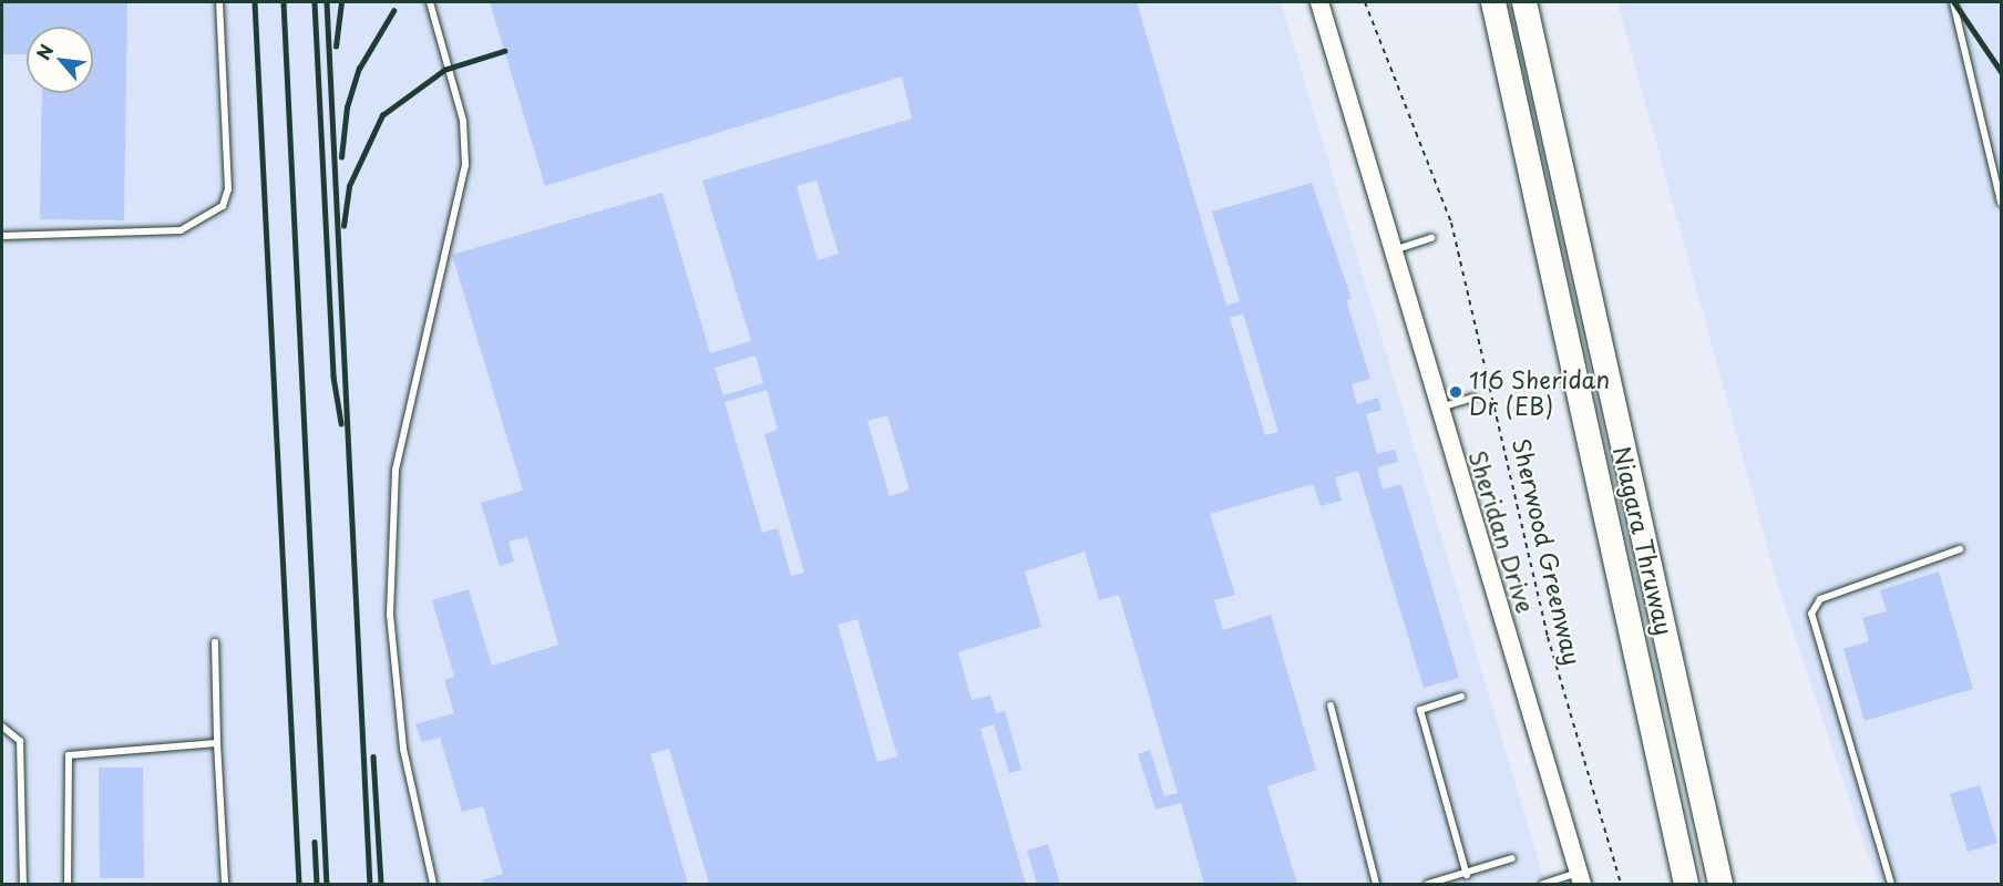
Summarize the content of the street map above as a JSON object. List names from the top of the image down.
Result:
{
  "streets": {
    "highway": ["Niagara Thruway"],
    "main road": ["Sheridan Drive"],
    "path": ["Sherwood Greenway"]
  },
  "places": ["116 Sheridan Dr (EB)"],
  "north": "top left"
}
